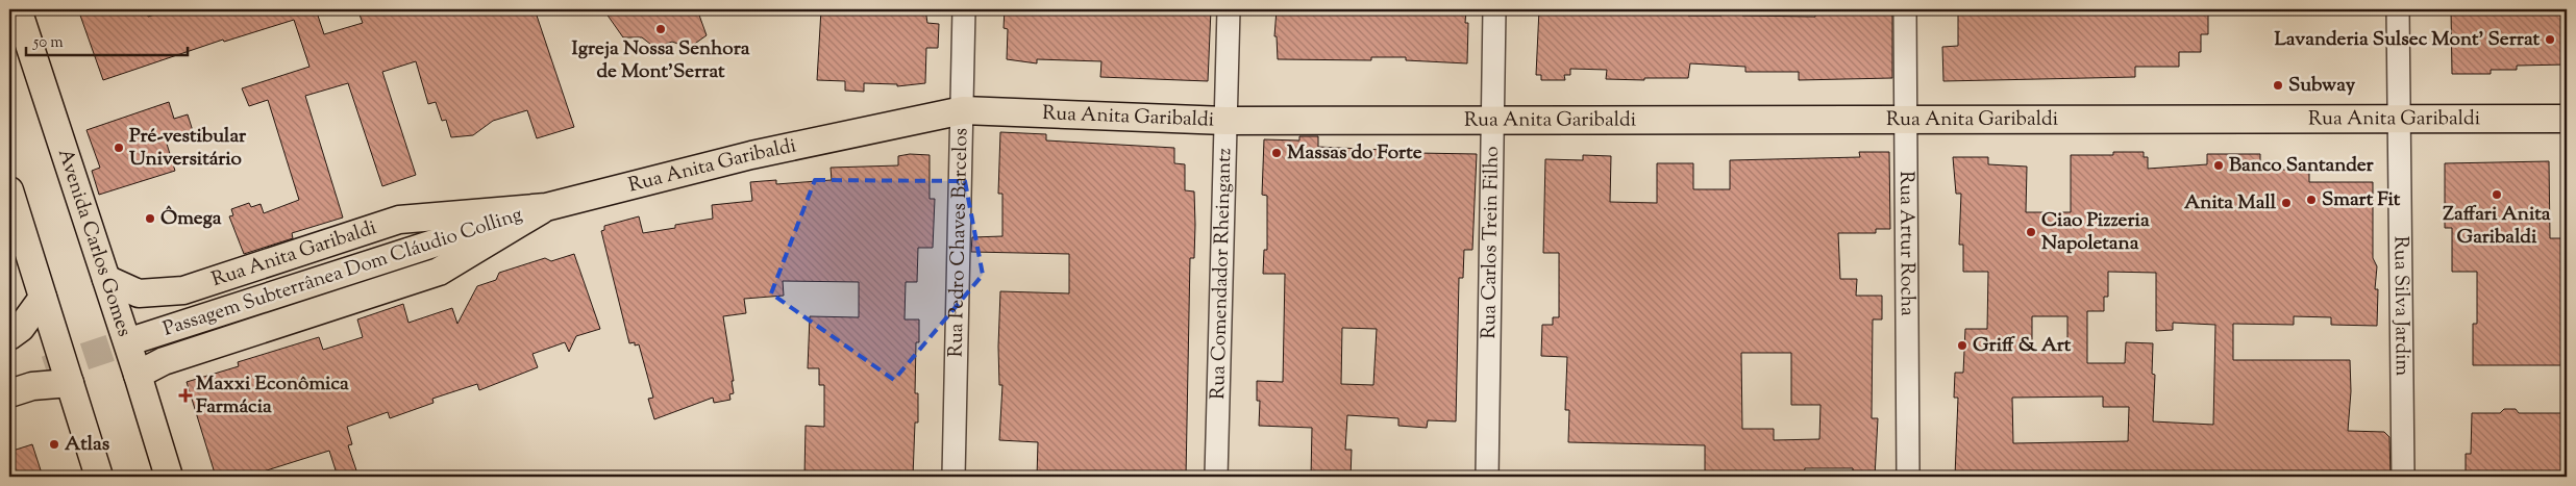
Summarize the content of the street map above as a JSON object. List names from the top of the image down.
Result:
{
  "streets": {
    "main road": ["Rua Anita Garibaldi", "Avenida Carlos Gomes", "Passagem Subterrânea Dom Cláudio Colling"],
    "street": [
      "Rua Carlos Trein Filho",
      "Rua Pedro Chaves Barcelos",
      "Rua Artur Rocha",
      "Rua Comendador Rheingantz",
      "Rua Silva Jardim"
    ]
  },
  "crossings": [
    ["Rua Anita Garibaldi", "Avenida Carlos Gomes"],
    ["Rua Anita Garibaldi", "Rua Carlos Trein Filho"],
    ["Rua Anita Garibaldi", "Rua Pedro Chaves Barcelos"],
    ["Rua Anita Garibaldi", "Rua Artur Rocha"],
    ["Rua Anita Garibaldi", "Passagem Subterrânea Dom Cláudio Colling"],
    ["Rua Anita Garibaldi", "Rua Comendador Rheingantz"],
    ["Rua Anita Garibaldi", "Rua Silva Jardim"]
  ],
  "places": {
    "other": [
      "Igreja Nossa Senhora de Mont'Serrat",
      "Lavanderia Sulsec Mont' Serrat",
      "Subway",
      "Pré-vestibular Universitário",
      "Massas do Forte",
      "Banco Santander",
      "Zaffari Anita Garibaldi",
      "Smart Fit",
      "Anita Mall",
      "Ômega",
      "Ciao Pizzeria Napoletana",
      "Griff & Art",
      "Atlas"
    ],
    "health": ["Maxxi Econômica Farmácia"]
  },
  "scale_bar": "50 m"
}
